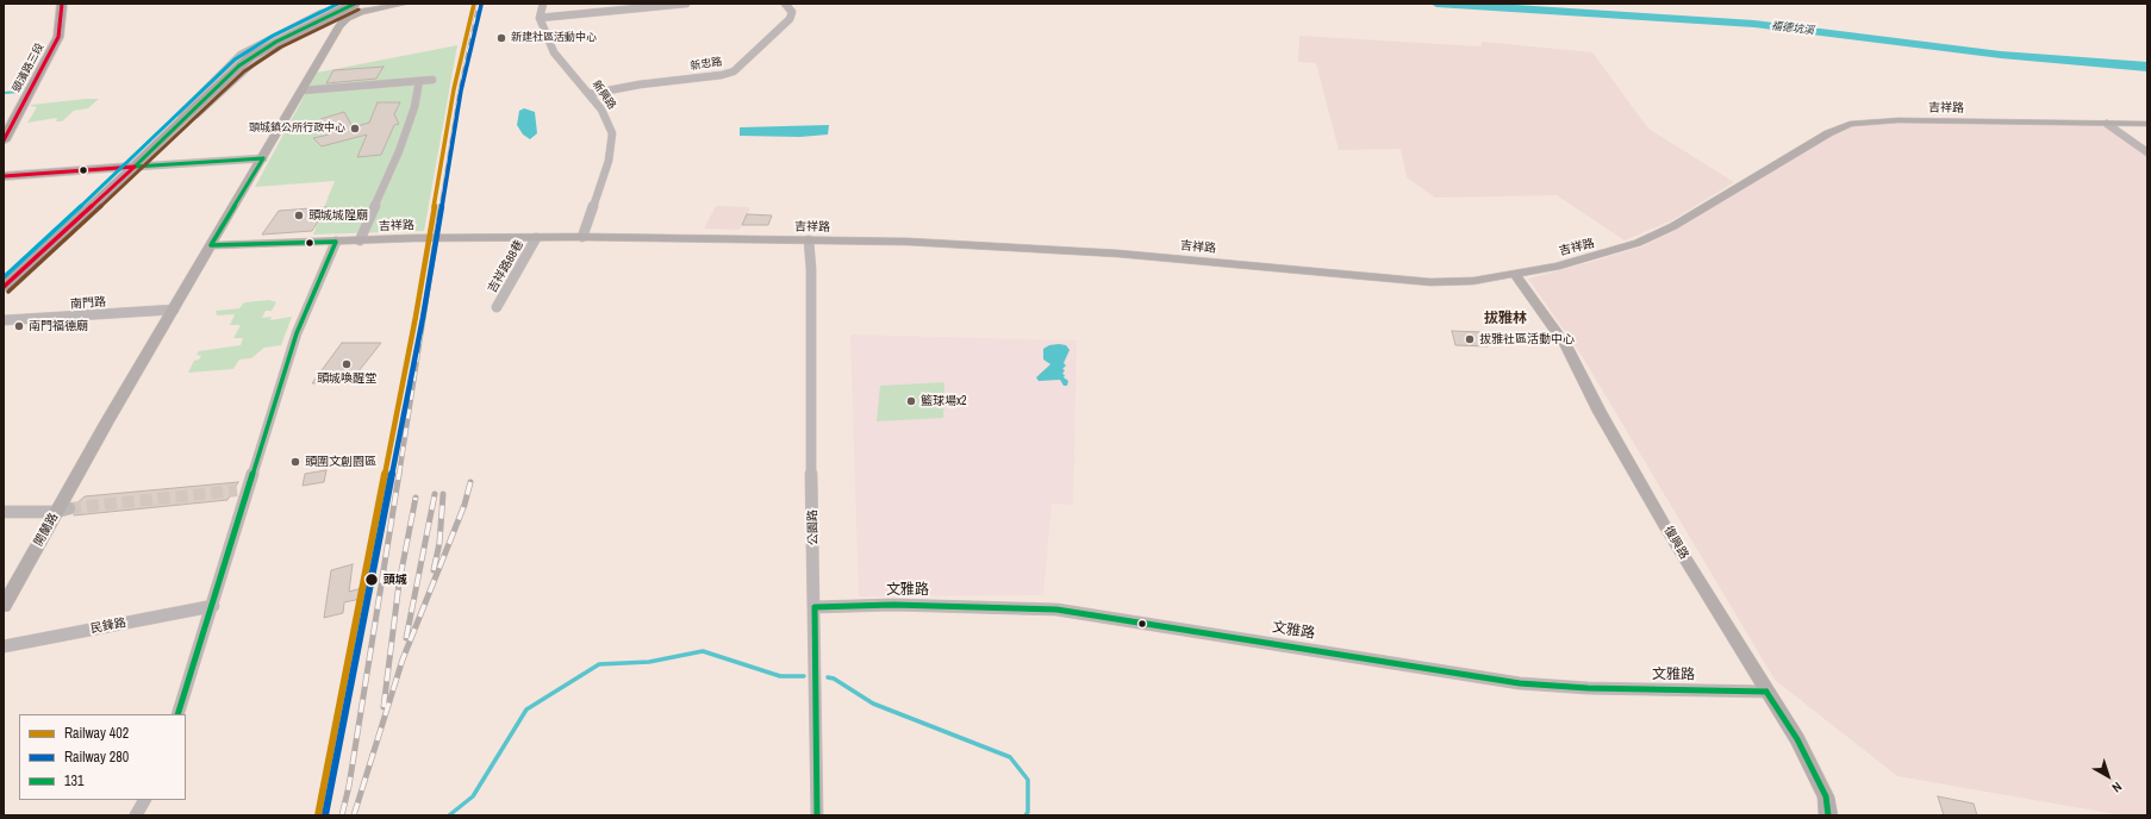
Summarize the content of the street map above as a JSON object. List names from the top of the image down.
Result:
{
  "streets": {
    "main road": ["頭濱路三段"],
    "street": [
      "新忠路",
      "新興路",
      "吉祥路",
      "吉祥路88巷",
      "南門路",
      "公園路",
      "開蘭路",
      "復興路",
      "文雅路",
      "民鋒路"
    ]
  },
  "crossings": [
    ["新忠路", "新興路"],
    ["新興路", "吉祥路"],
    ["吉祥路", "吉祥路88巷"],
    ["吉祥路", "公園路"],
    ["吉祥路", "開蘭路"],
    ["吉祥路", "復興路"],
    ["南門路", "開蘭路"],
    ["公園路", "文雅路"],
    ["復興路", "文雅路"]
  ],
  "districts": ["拔雅林"],
  "water": ["福德坑溪"],
  "places": [
    "新建社區活動中心",
    "頭城鎮公所行政中心",
    "頭城城隍廟",
    "南門福德廟",
    "拔雅社區活動中心",
    "頭城喚醒堂",
    "籃球場x2",
    "頭圍文創園區",
    "頭城"
  ],
  "lines": ["rail line 402", "transit line 131", "rail line 280"],
  "legend": ["Railway 402", "Railway 280", "131"],
  "north": "bottom right"
}
